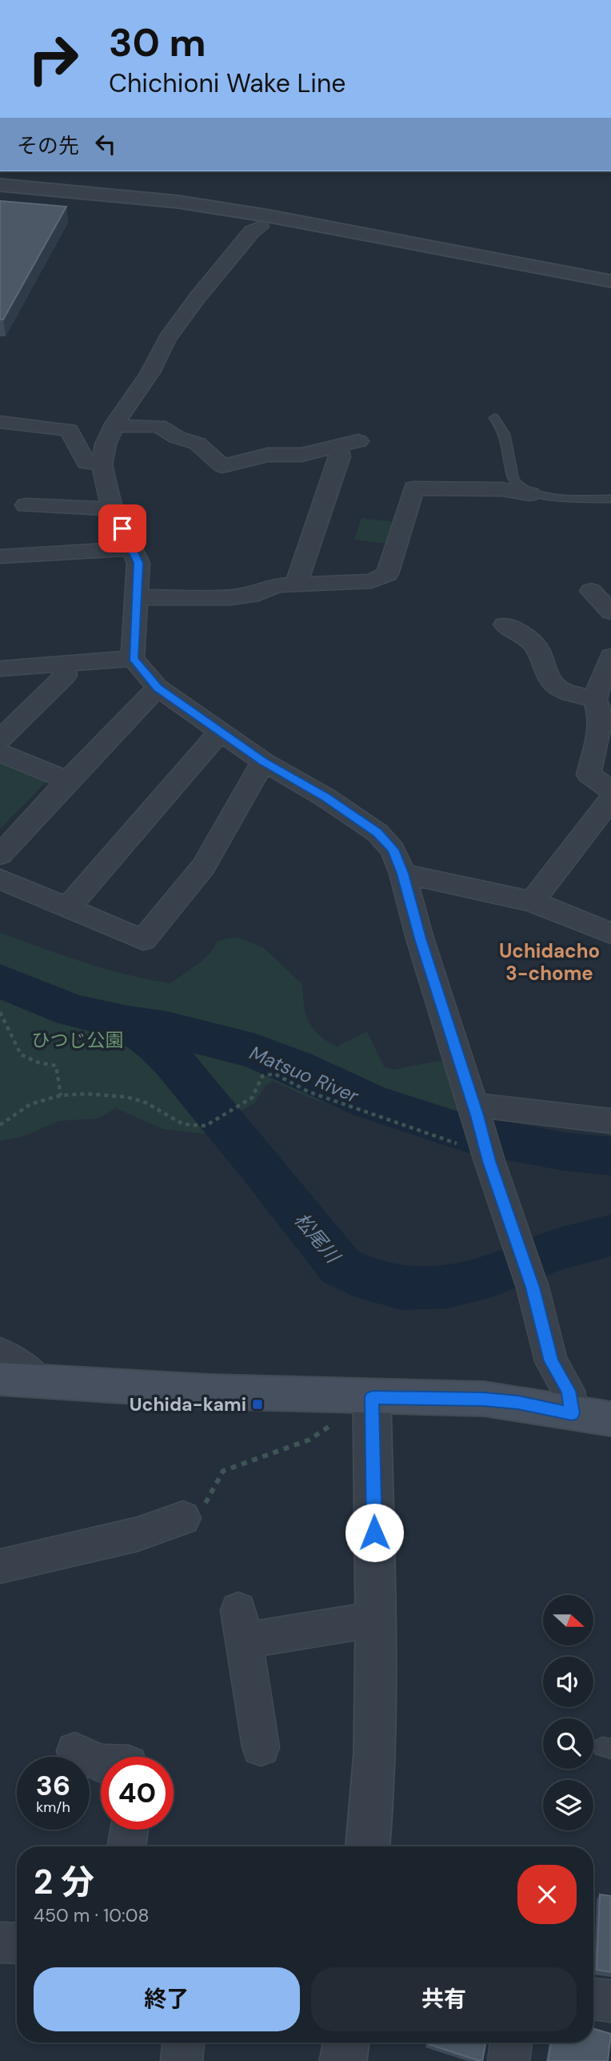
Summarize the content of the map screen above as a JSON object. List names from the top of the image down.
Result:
{
  "districts": ["Uchidacho 3-chome"],
  "water": ["Matsuo River", "松尾川"],
  "parks": ["ひつじ公園"],
  "places": {
    "transit": ["Uchida-kami"]
  },
  "north": "right",
  "page": {
    "turn": ["30 m", "Chichioni Wake Line"],
    "then": "その先",
    "speed": "36 km/h",
    "limit": "40",
    "heading": ["2 分", "450 m · 10:08"],
    "buttons": ["終了", "共有"]
  }
}
